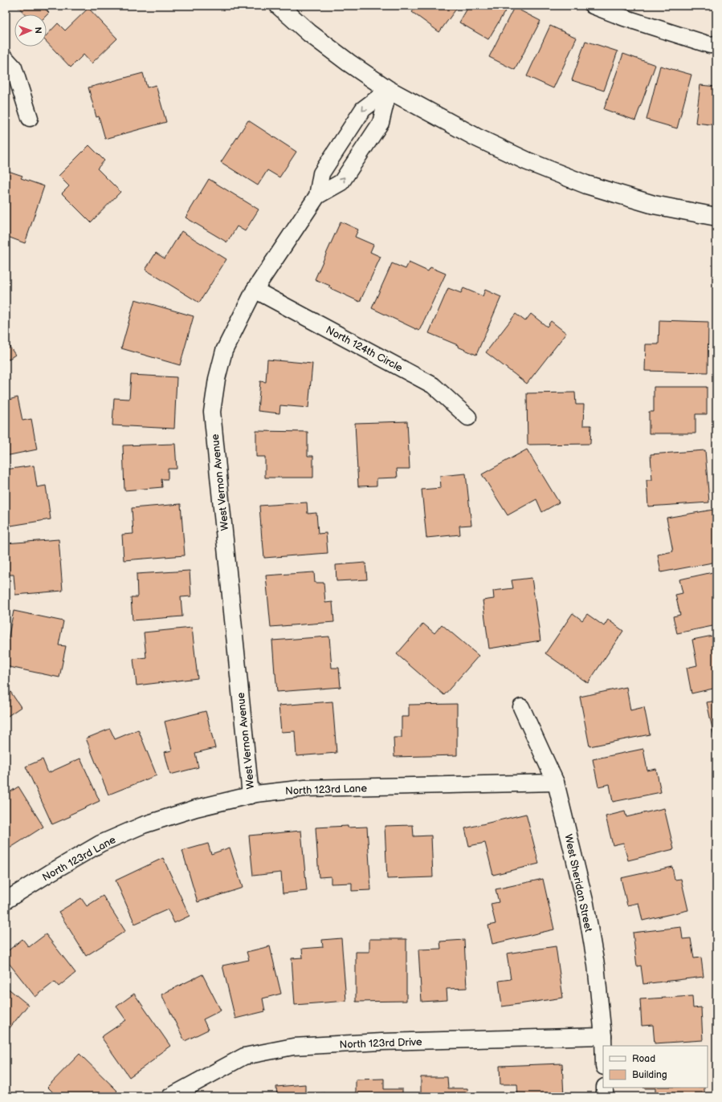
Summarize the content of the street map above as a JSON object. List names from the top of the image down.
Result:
{
  "streets": {
    "street": [
      "North 124th Circle",
      "West Vernon Avenue",
      "North 123rd Lane",
      "West Sheridan Street",
      "North 123rd Drive"
    ]
  },
  "crossings": [
    ["North 124th Circle", "West Vernon Avenue"],
    ["West Vernon Avenue", "North 123rd Lane"],
    ["North 123rd Lane", "West Sheridan Street"],
    ["West Sheridan Street", "North 123rd Drive"]
  ],
  "legend": ["Road", "Building"],
  "north": "right"
}
